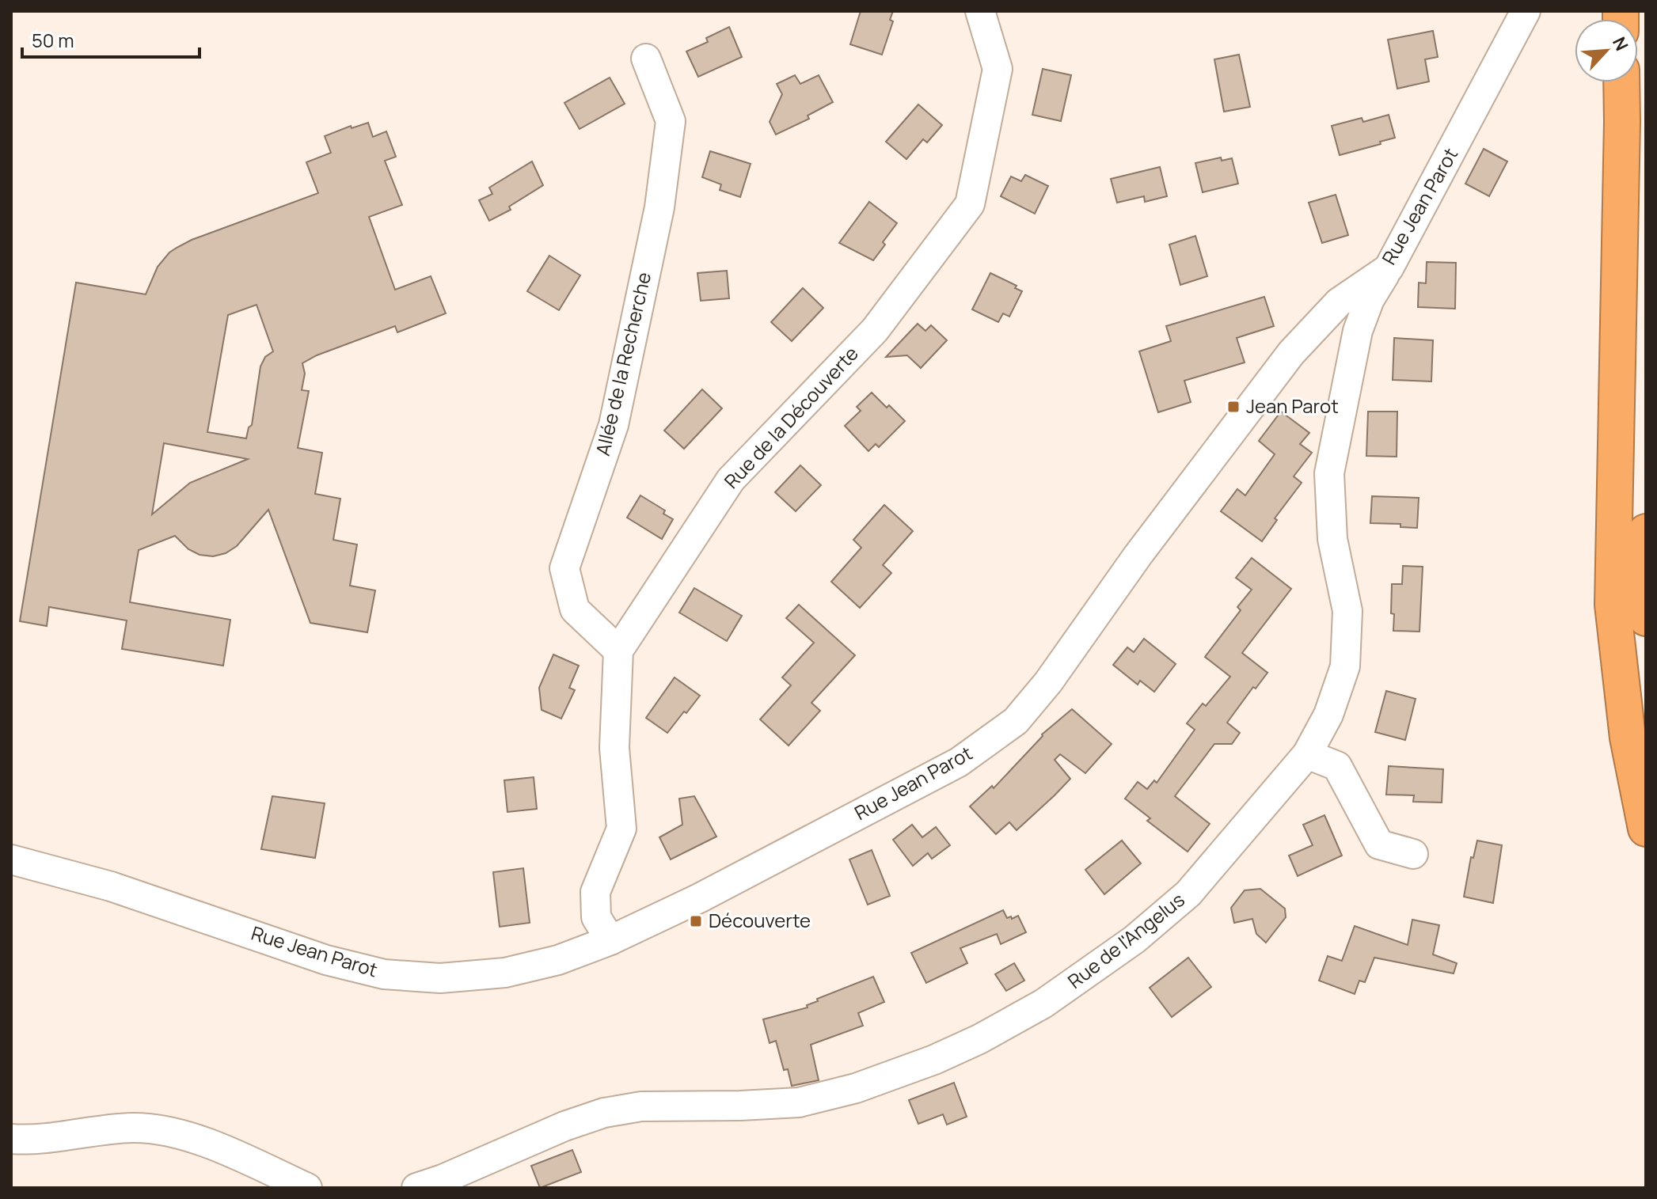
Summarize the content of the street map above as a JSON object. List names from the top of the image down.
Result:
{
  "streets": {
    "street": [
      "Rue Jean Parot",
      "Allée de la Recherche",
      "Rue de la Découverte",
      "Rue de l'Angelus"
    ]
  },
  "crossings": [
    ["Rue Jean Parot", "Rue de l'Angelus"],
    ["Allée de la Recherche", "Rue de la Découverte"]
  ],
  "places": {
    "transit": ["Jean Parot", "Découverte"]
  },
  "scale_bar": "50 m",
  "north": "top right"
}
